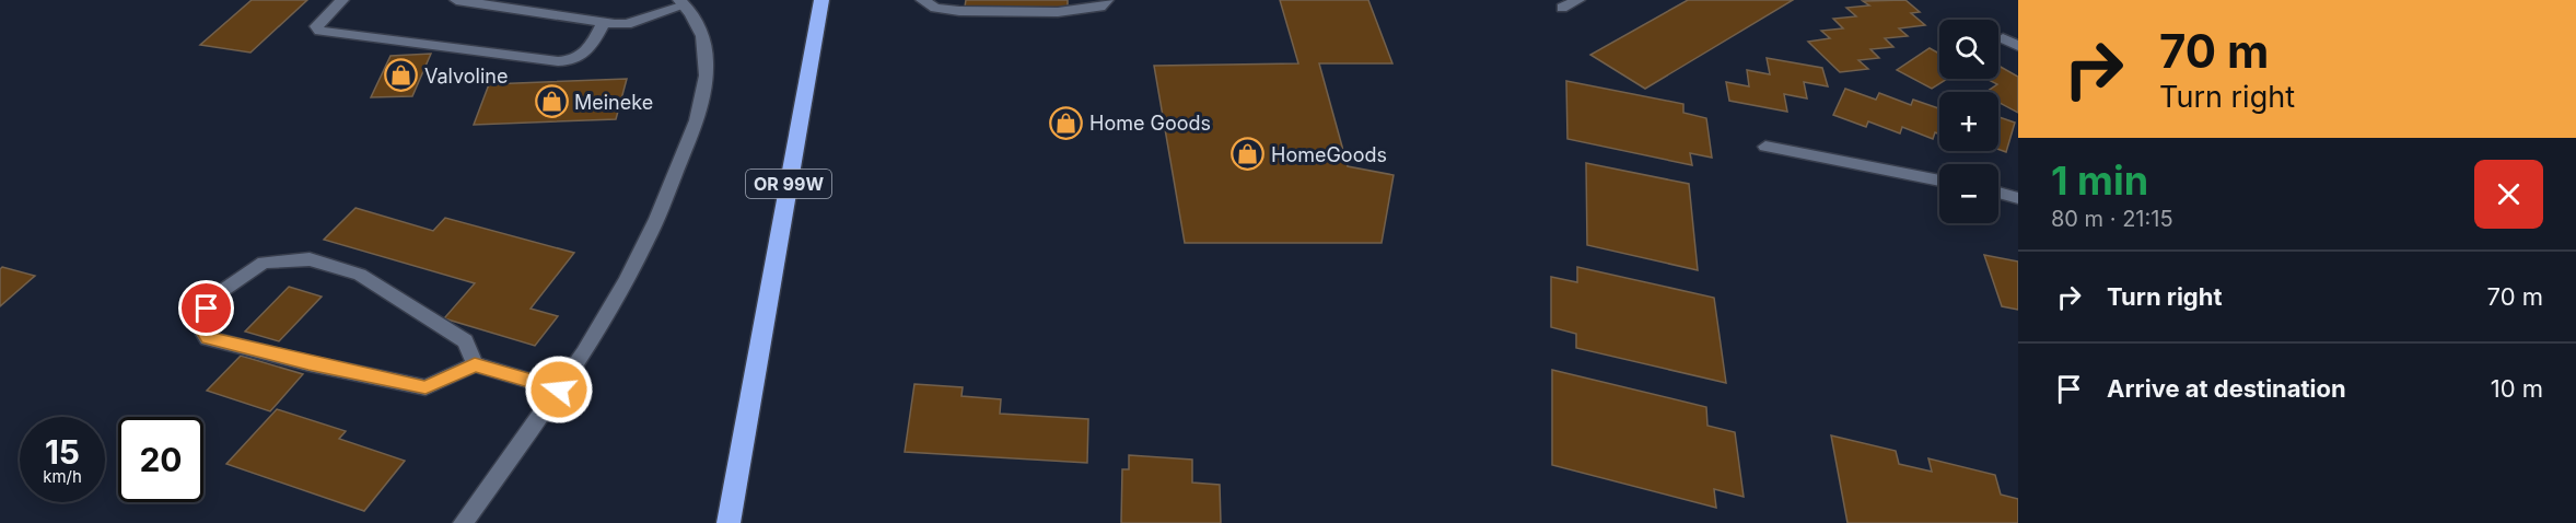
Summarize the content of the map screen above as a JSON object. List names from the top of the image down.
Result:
{
  "streets": {
    "highway": ["OR 99W"]
  },
  "places": {
    "shop": [
      "Valvoline",
      "Meineke",
      "Home Goods",
      "HomeGoods"
    ]
  },
  "page": {
    "turn": ["70 m", "Turn right"],
    "map_buttons": ["+", "−"],
    "heading": ["1 min", "80 m · 21:15"],
    "list": [
      {
        "name": "Turn right",
        "value": "70 m"
      },
      {
        "name": "Arrive at destination",
        "value": "10 m"
      }
    ],
    "speed": "15 km/h",
    "limit": "20"
  }
}
